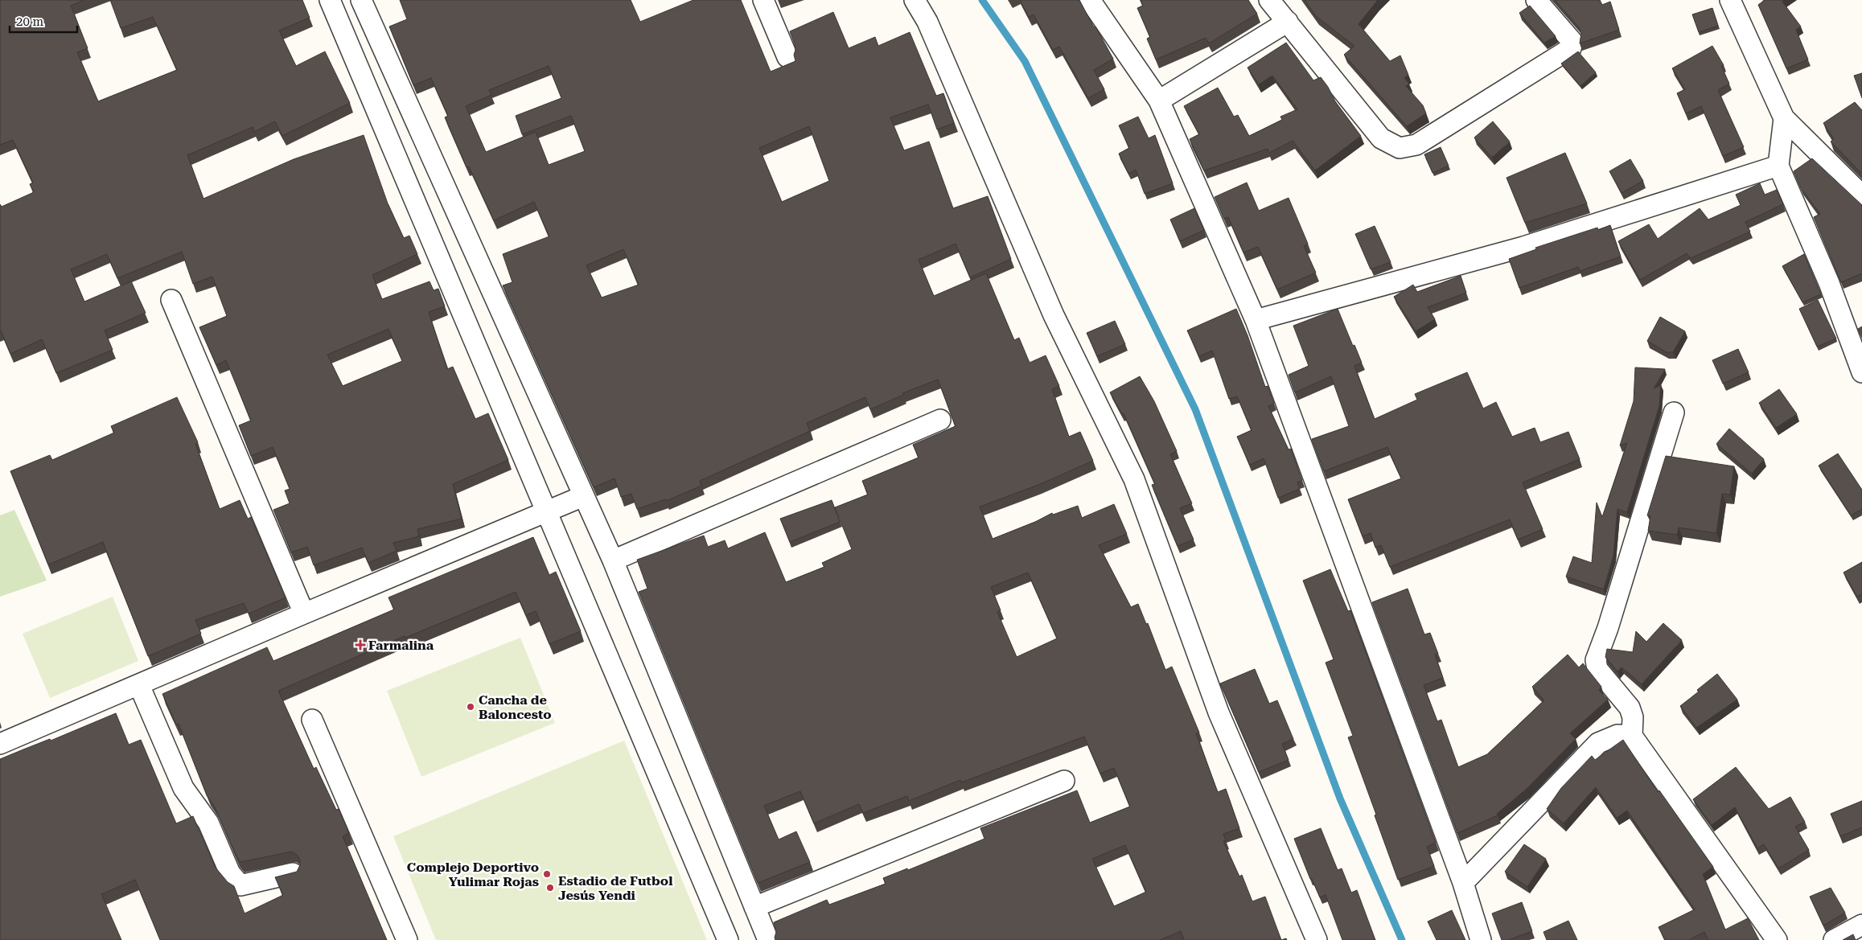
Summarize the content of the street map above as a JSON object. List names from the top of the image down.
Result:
{
  "places": {
    "health": ["Farmalina"],
    "other": ["Cancha de Baloncesto", "Complejo Deportivo Yulimar Rojas", "Estadio de Futbol Jesús Yendi"]
  },
  "scale_bar": "20 m"
}
